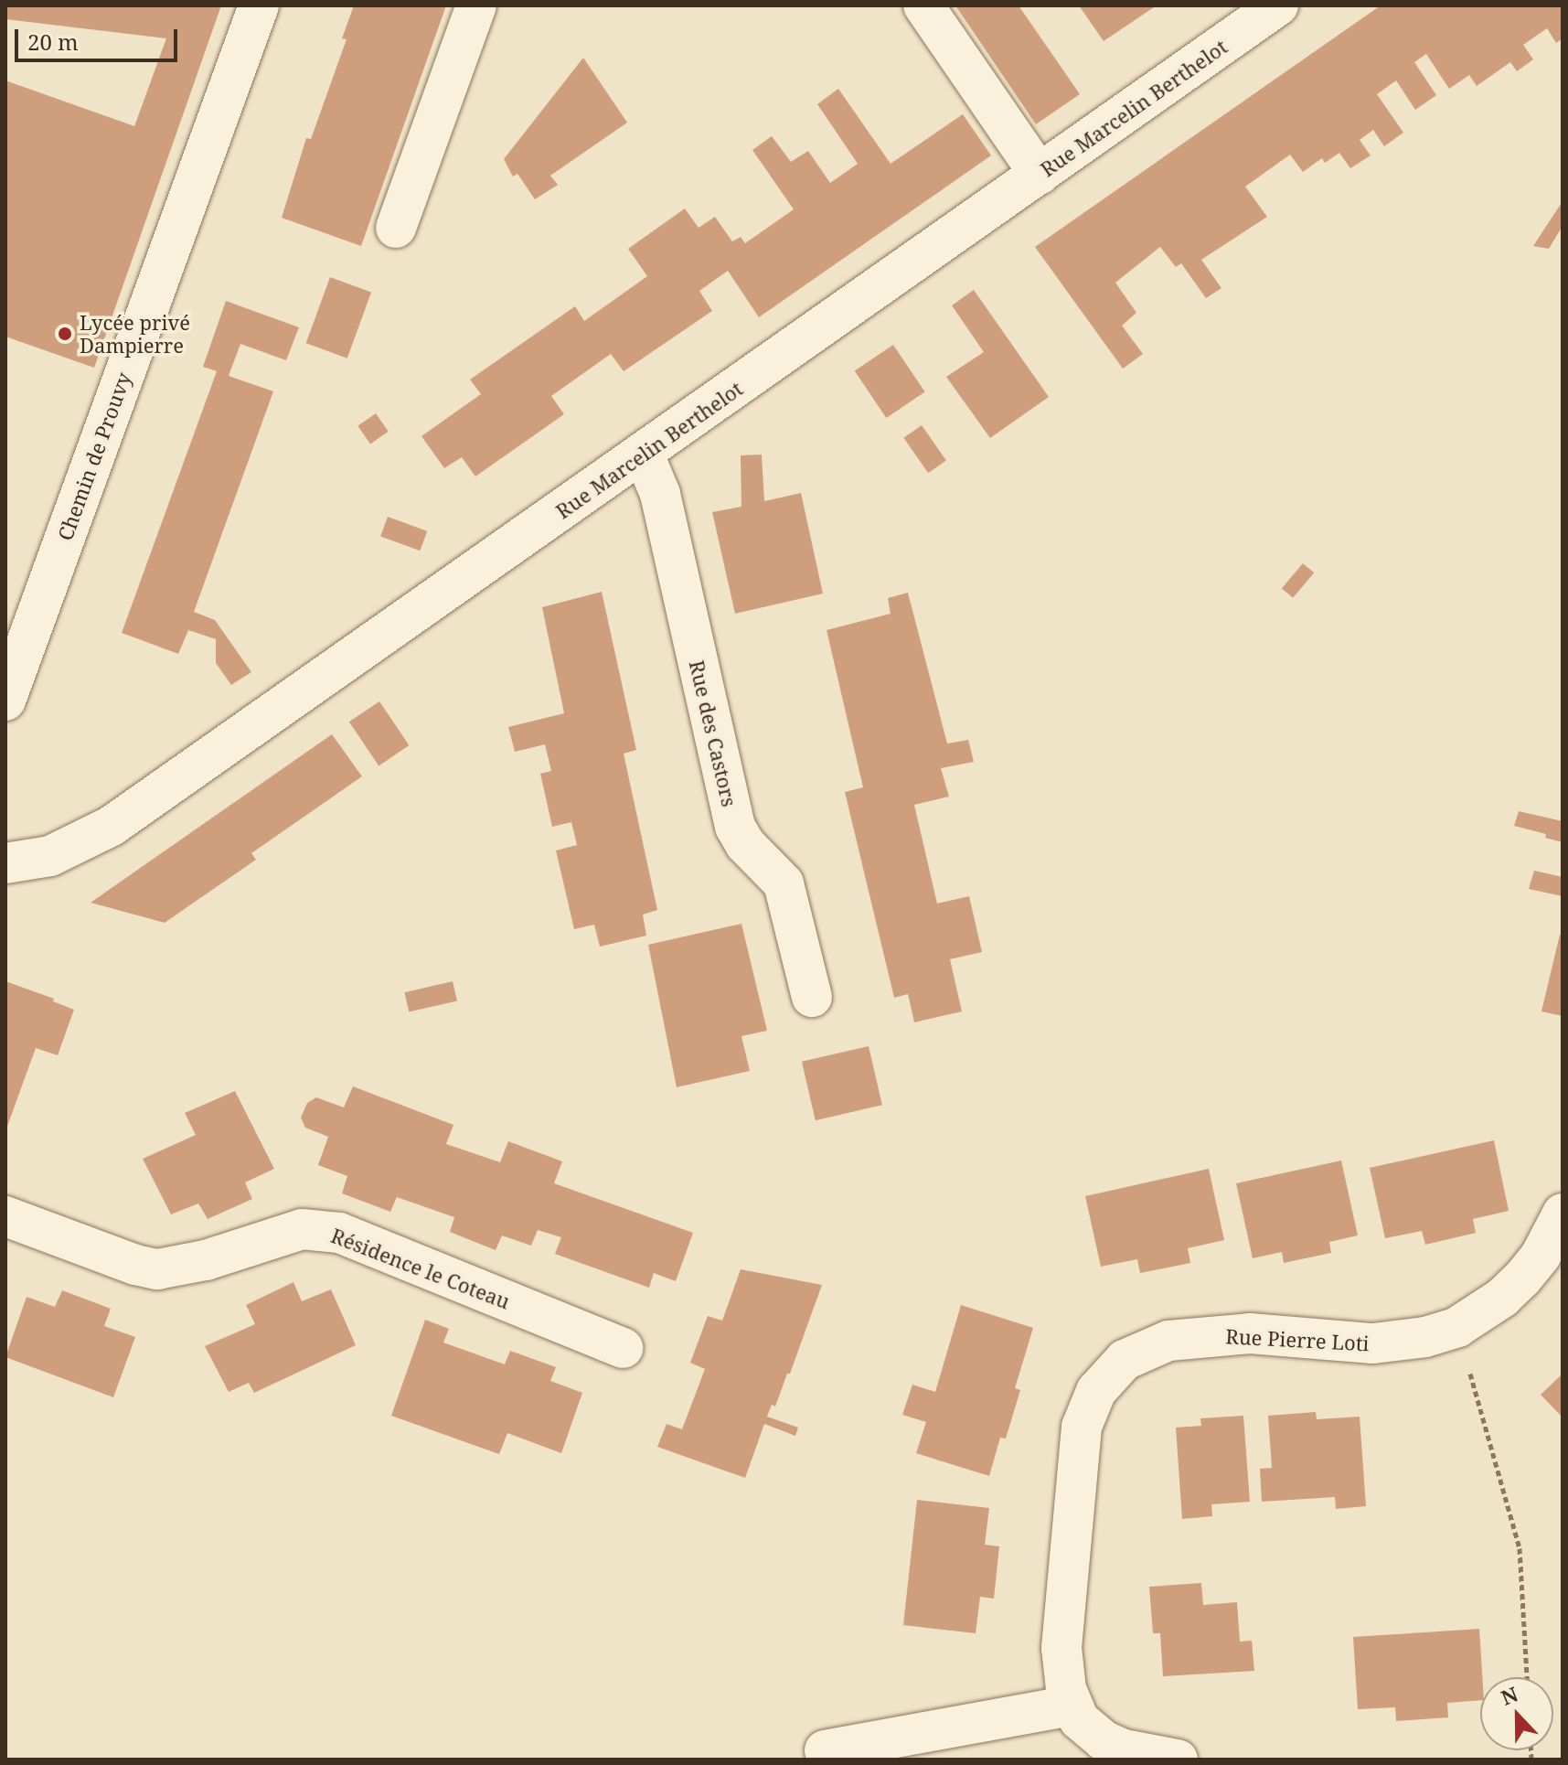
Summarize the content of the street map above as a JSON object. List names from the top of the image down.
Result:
{
  "streets": {
    "street": [
      "Rue Marcelin Berthelot",
      "Chemin de Prouvy",
      "Rue des Castors",
      "Résidence le Coteau",
      "Rue Pierre Loti"
    ]
  },
  "crossings": [
    ["Rue Marcelin Berthelot", "Rue des Castors"]
  ],
  "places": ["Lycée privé Dampierre"],
  "scale_bar": "20 m",
  "north": "top"
}
